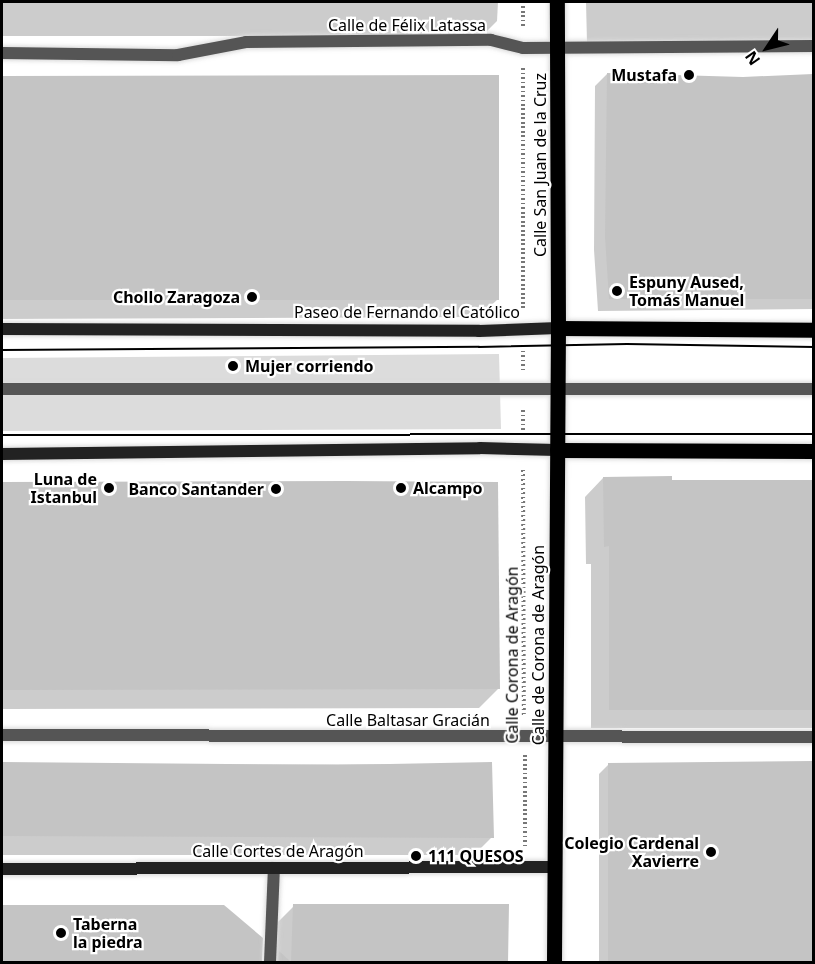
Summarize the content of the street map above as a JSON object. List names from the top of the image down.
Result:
{
  "streets": {
    "main road": [
      "Calle San Juan de la Cruz",
      "Paseo de Fernando el Católico",
      "Calle de Corona de Aragón",
      "Calle Cortes de Aragón"
    ],
    "street": ["Calle de Félix Latassa", "Calle Baltasar Gracián"],
    "path": ["Calle Corona de Aragón"]
  },
  "crossings": [
    ["Calle de Félix Latassa", "Calle San Juan de la Cruz"],
    ["Calle San Juan de la Cruz", "Paseo de Fernando el Católico"],
    ["Calle San Juan de la Cruz", "Calle de Corona de Aragón"],
    ["Paseo de Fernando el Católico", "Calle de Corona de Aragón"],
    ["Calle de Corona de Aragón", "Calle Baltasar Gracián"],
    ["Calle de Corona de Aragón", "Calle Cortes de Aragón"],
    ["Calle Corona de Aragón", "Calle Baltasar Gracián"]
  ],
  "places": [
    "Mustafa",
    "Espuny Aused, Tomás Manuel",
    "Chollo Zaragoza",
    "Mujer corriendo",
    "Luna de Istanbul",
    "Alcampo",
    "Banco Santander",
    "Colegio Cardenal Xavierre",
    "111 QUESOS",
    "Taberna la piedra"
  ],
  "north": "bottom left"
}
